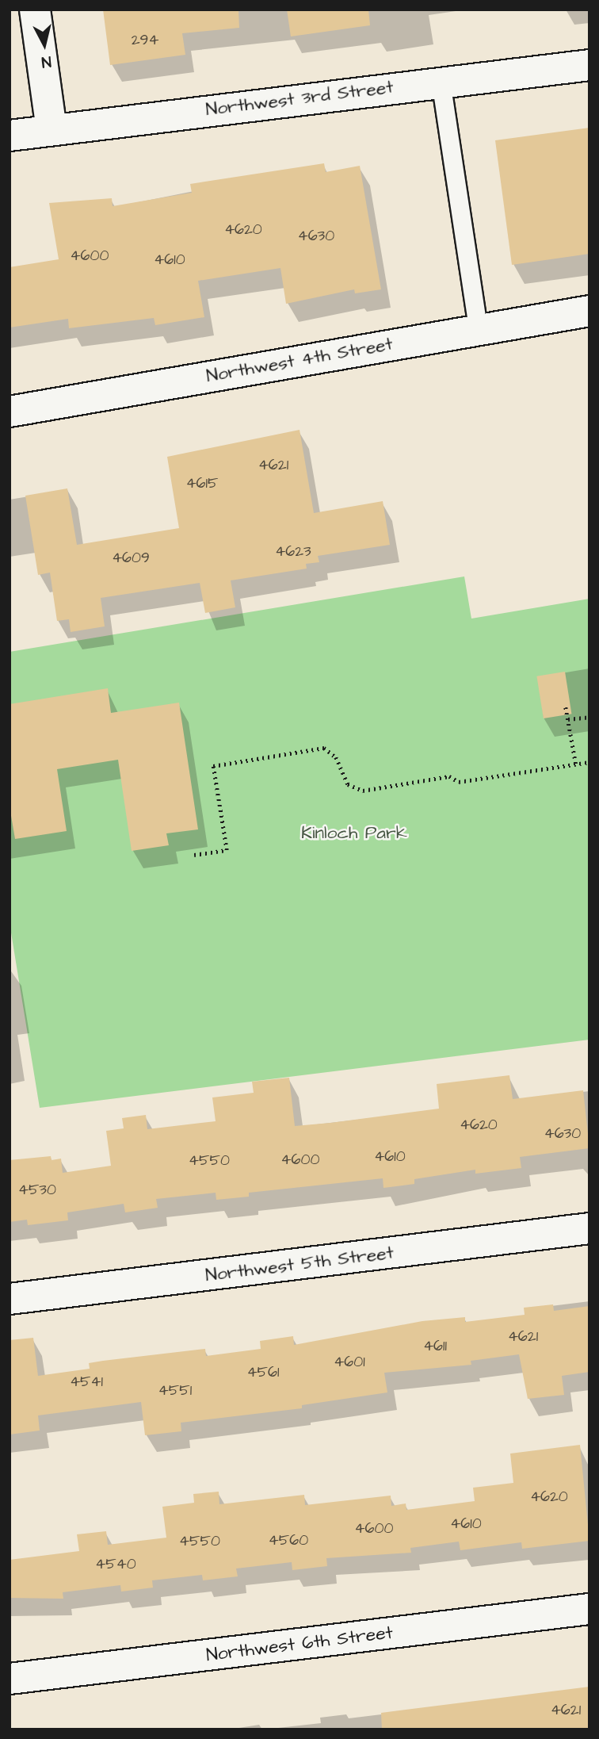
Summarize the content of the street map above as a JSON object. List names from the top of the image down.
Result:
{
  "streets": {
    "street": [
      "Northwest 3rd Street",
      "Northwest 4th Street",
      "Northwest 5th Street",
      "Northwest 6th Street"
    ]
  },
  "parks": ["Kinloch Park"],
  "house_numbers": [
    "294",
    "4620",
    "4630",
    "4600",
    "4610",
    "4621",
    "4615",
    "4623",
    "4609",
    "4620",
    "4630",
    "4610",
    "4600",
    "4550",
    "4530",
    "4621",
    "4611",
    "4601",
    "4561",
    "4541",
    "4551",
    "4620",
    "4610",
    "4600",
    "4560",
    "4550",
    "4540",
    "4621"
  ],
  "north": "bottom"
}
